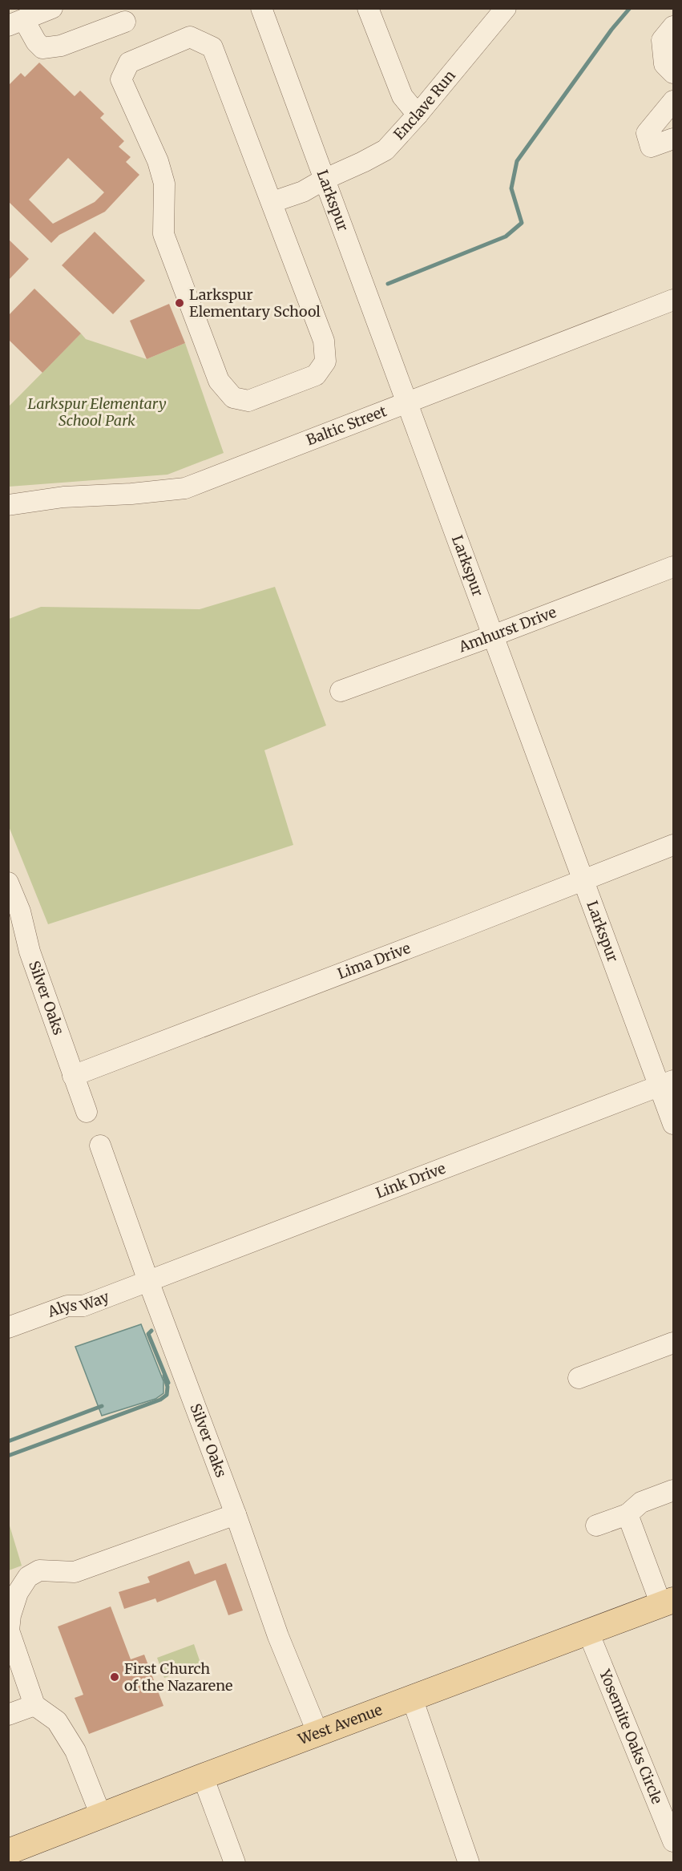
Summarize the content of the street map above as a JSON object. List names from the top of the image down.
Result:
{
  "streets": {
    "main road": ["West Avenue"],
    "street": [
      "Enclave Run",
      "Larkspur",
      "Baltic Street",
      "Amhurst Drive",
      "Lima Drive",
      "Silver Oaks",
      "Link Drive",
      "Alys Way",
      "Yosemite Oaks Circle"
    ]
  },
  "crossings": [
    ["Enclave Run", "Larkspur"],
    ["Larkspur", "Baltic Street"],
    ["Larkspur", "Amhurst Drive"],
    ["Larkspur", "Lima Drive"],
    ["Larkspur", "Link Drive"],
    ["Lima Drive", "Silver Oaks"],
    ["Silver Oaks", "Link Drive"],
    ["Silver Oaks", "Alys Way"],
    ["Silver Oaks", "West Avenue"],
    ["Link Drive", "Alys Way"],
    ["West Avenue", "Yosemite Oaks Circle"]
  ],
  "parks": ["Larkspur Elementary School Park"],
  "places": ["Larkspur Elementary School", "First Church of the Nazarene"]
}
